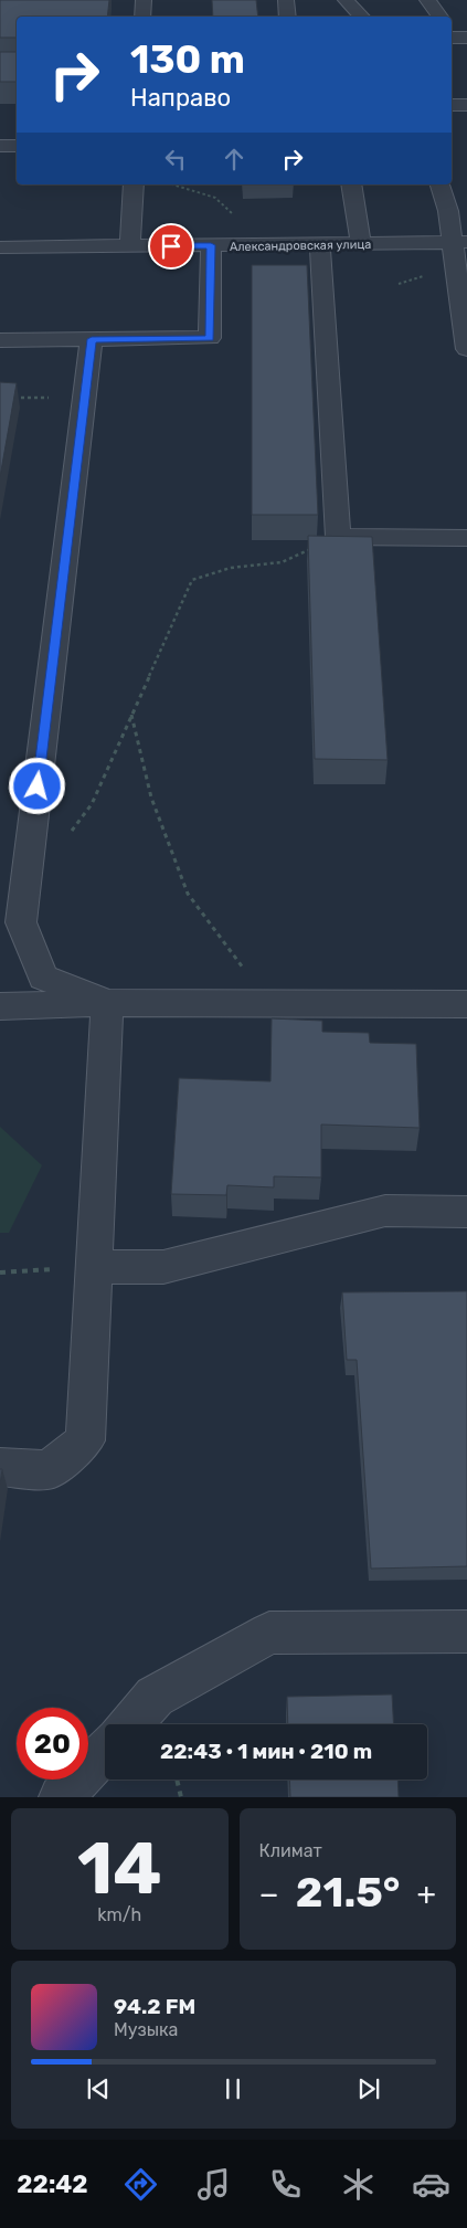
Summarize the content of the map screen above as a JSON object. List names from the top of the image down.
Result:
{
  "streets": {
    "street": ["Александровская улица"]
  },
  "page": {
    "turn": ["130 m", "Направо"],
    "limit": "20",
    "trip": "22:43 · 1 мин · 210 m",
    "tile": [
      ["14", "km/h"],
      "Климат"
    ],
    "heat": ["−", "21.5°", "+"],
    "song": ["94.2 FM", "Музыка"],
    "tabs": "22:42"
  }
}
